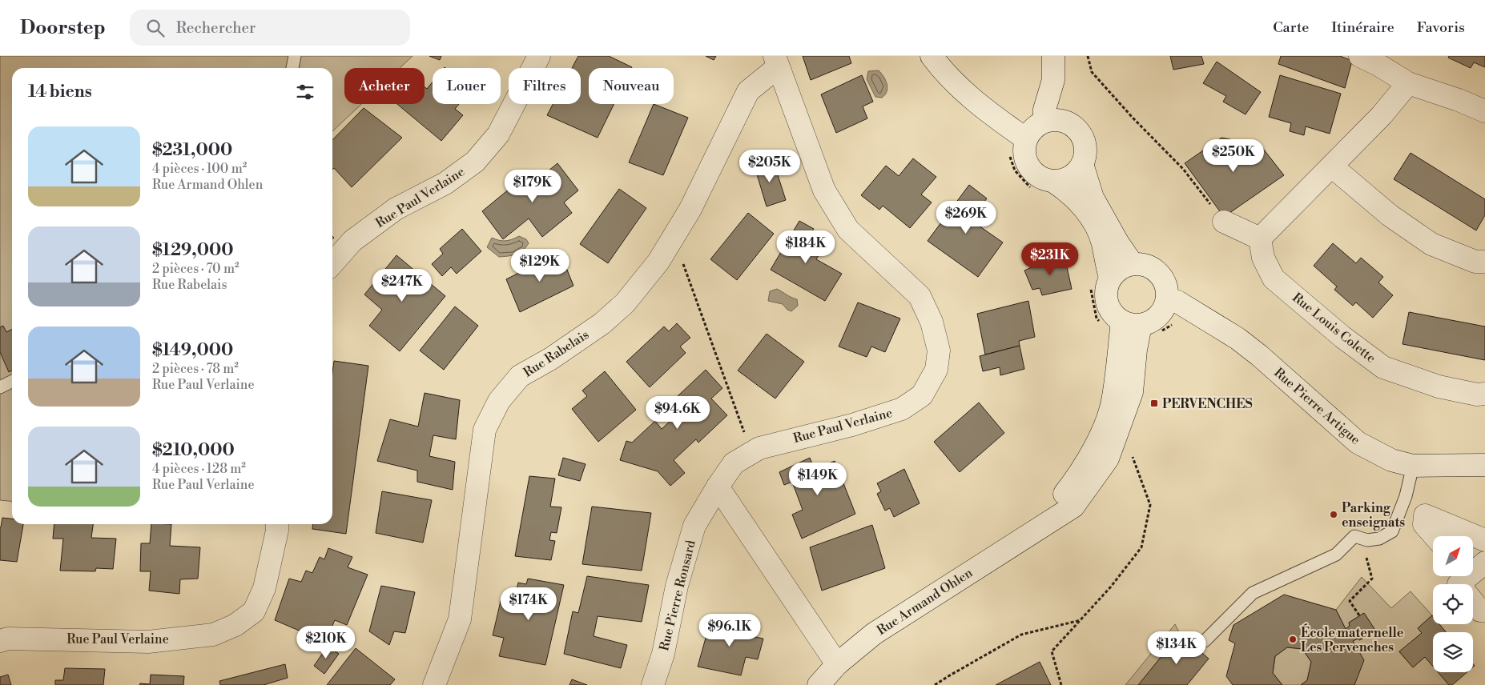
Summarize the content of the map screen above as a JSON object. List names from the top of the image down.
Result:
{
  "streets": {
    "street": [
      "Rue Paul Verlaine",
      "Rue Louis Colette",
      "Rue Rabelais",
      "Rue Pierre Artigue",
      "Rue Pierre Ronsard",
      "Rue Armand Ohlen"
    ]
  },
  "crossings": [
    ["Rue Paul Verlaine", "Rue Rabelais"],
    ["Rue Paul Verlaine", "Rue Pierre Ronsard"],
    ["Rue Pierre Artigue", "Rue Armand Ohlen"]
  ],
  "places": {
    "transit": ["PERVENCHES"],
    "other": ["Parking enseignats", "École maternelle Les Pervenches"]
  },
  "north": "top right",
  "page": {
    "header": "Doorstep",
    "search": "Rechercher",
    "nav": ["Carte", "Itinéraire", "Favoris"],
    "chip": [
      "Acheter",
      "Louer",
      "Filtres",
      "Nouveau"
    ],
    "heading": "14 biens",
    "list": [
      {
        "name": "$231,000",
        "note": "4 pièces · 100 m² · Rue Armand Ohlen"
      },
      {
        "name": "$129,000",
        "note": "2 pièces · 70 m² · Rue Rabelais"
      },
      {
        "name": "$149,000",
        "note": "2 pièces · 78 m² · Rue Paul Verlaine"
      },
      {
        "name": "$210,000",
        "note": "4 pièces · 128 m² · Rue Paul Verlaine"
      }
    ],
    "price": [
      "$250K",
      "$205K",
      "$179K",
      "$269K",
      "$184K",
      "$231K",
      "$129K",
      "$247K",
      "$94.6K",
      "$149K",
      "$174K",
      "$96.1K",
      "$210K",
      "$134K"
    ]
  }
}
